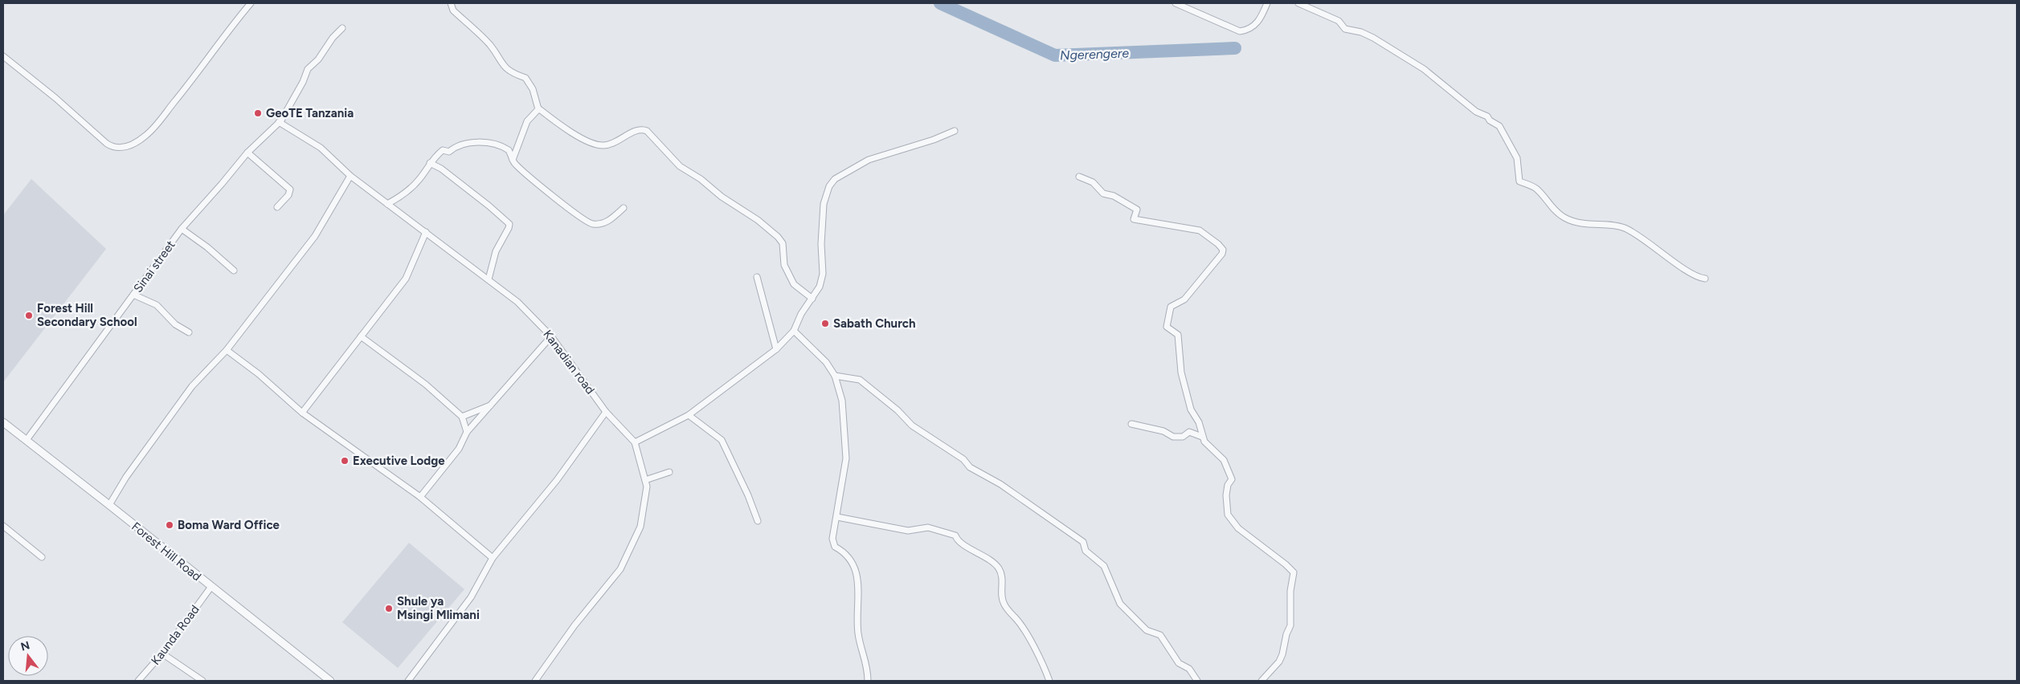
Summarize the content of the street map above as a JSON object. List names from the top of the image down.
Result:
{
  "streets": {
    "street": [
      "Sinai street",
      "Kanadian road",
      "Forest Hill Road",
      "Kaunda Road"
    ]
  },
  "crossings": [
    ["Sinai street", "Kanadian road"],
    ["Sinai street", "Forest Hill Road"],
    ["Forest Hill Road", "Kaunda Road"]
  ],
  "water": ["Ngerengere"],
  "places": [
    "GeoTE Tanzania",
    "Forest Hill Secondary School",
    "Sabath Church",
    "Executive Lodge",
    "Boma Ward Office",
    "Shule ya Msingi Mlimani"
  ],
  "north": "top"
}
